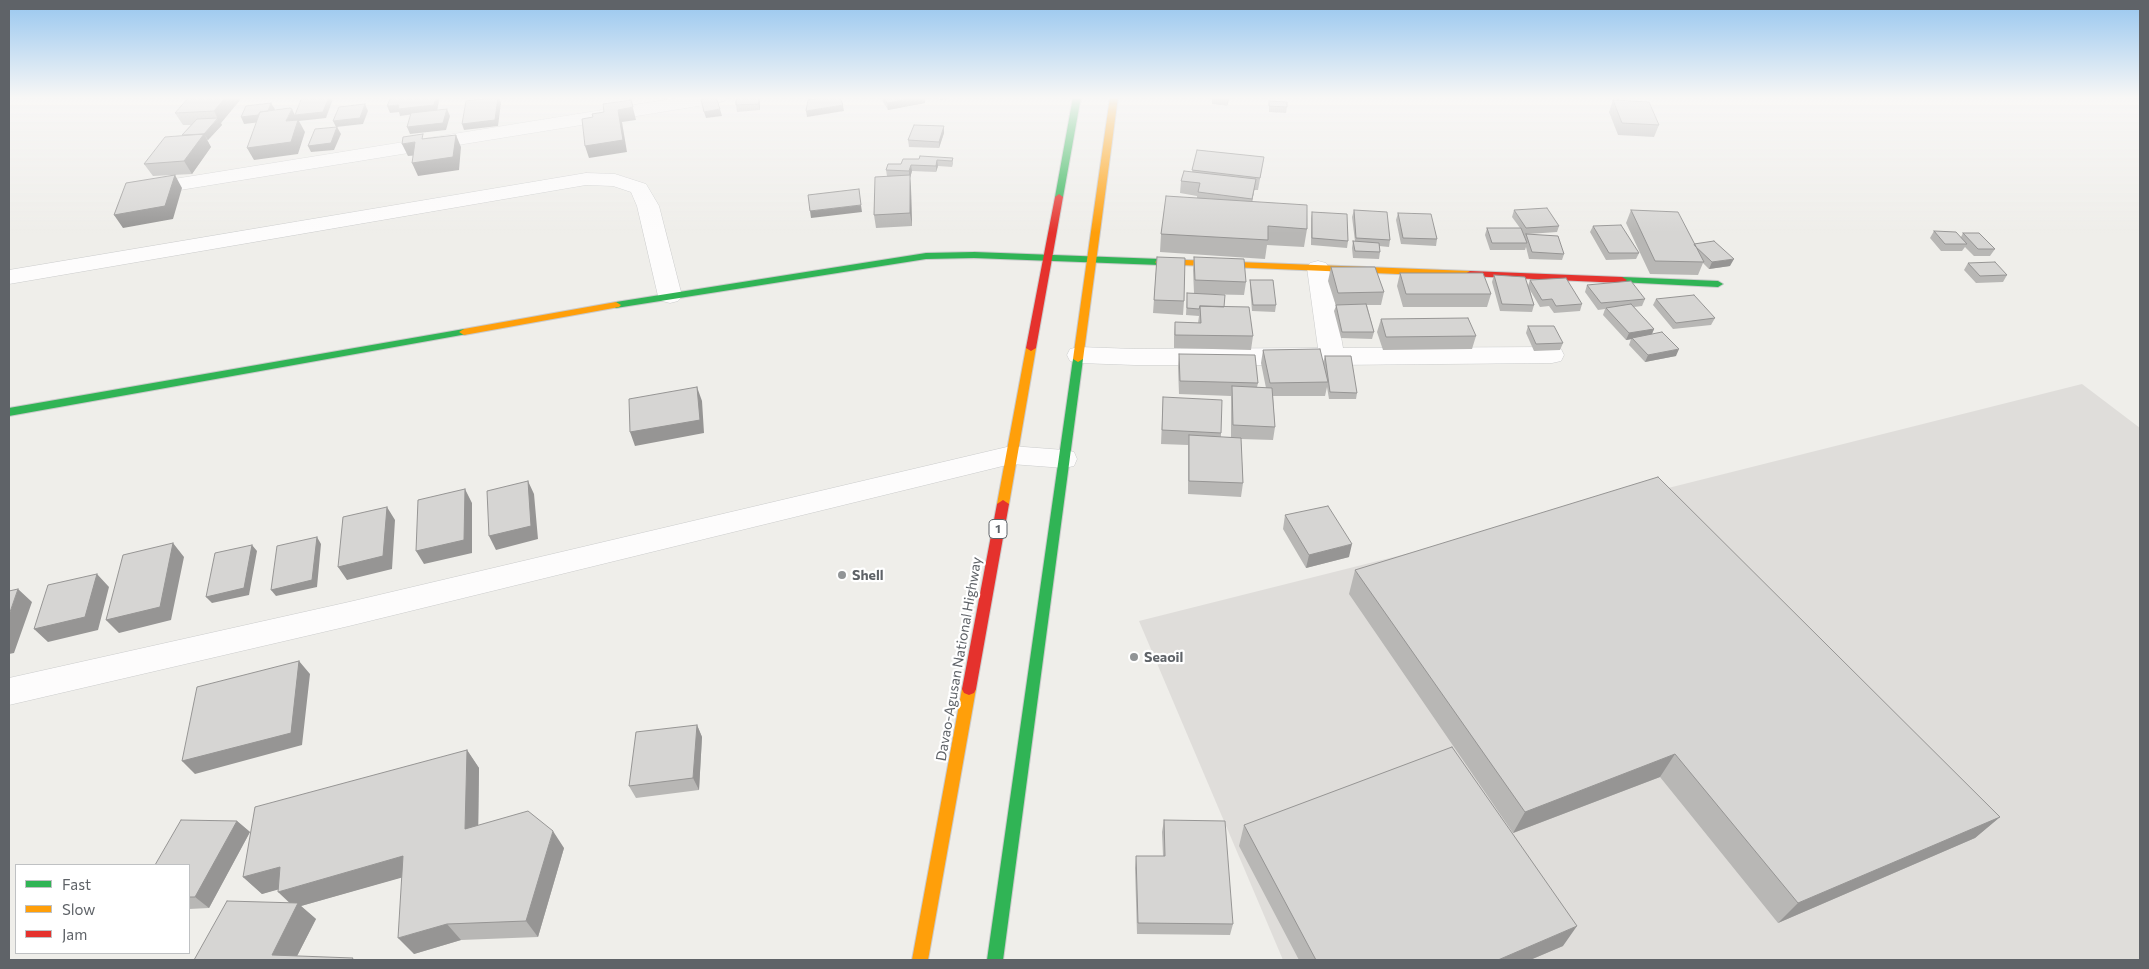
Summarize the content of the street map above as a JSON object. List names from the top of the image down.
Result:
{
  "streets": {
    "main road": ["1", "Davao-Agusan National Highway"]
  },
  "places": ["Shell", "Seaoil"],
  "legend": ["Fast", "Slow", "Jam"]
}
